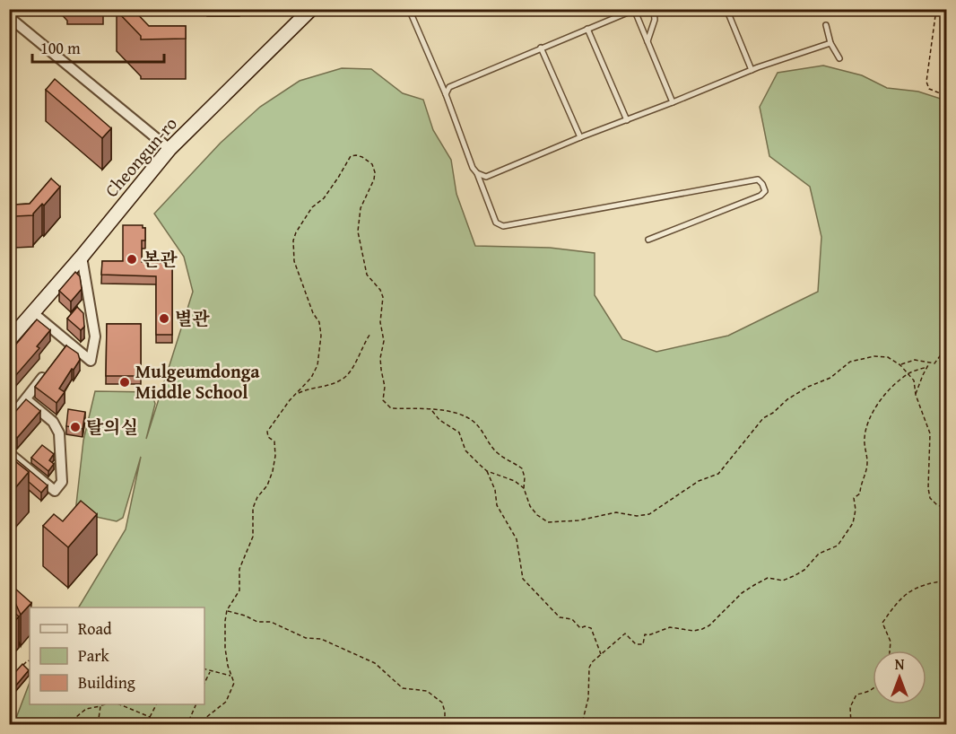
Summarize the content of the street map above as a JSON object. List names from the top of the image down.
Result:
{
  "streets": {
    "street": ["Cheongun-ro"]
  },
  "places": [
    "본관",
    "별관",
    "Mulgeumdonga Middle School",
    "탈의실"
  ],
  "legend": ["Road", "Park", "Building"],
  "scale_bar": "100 m",
  "north": "top"
}
